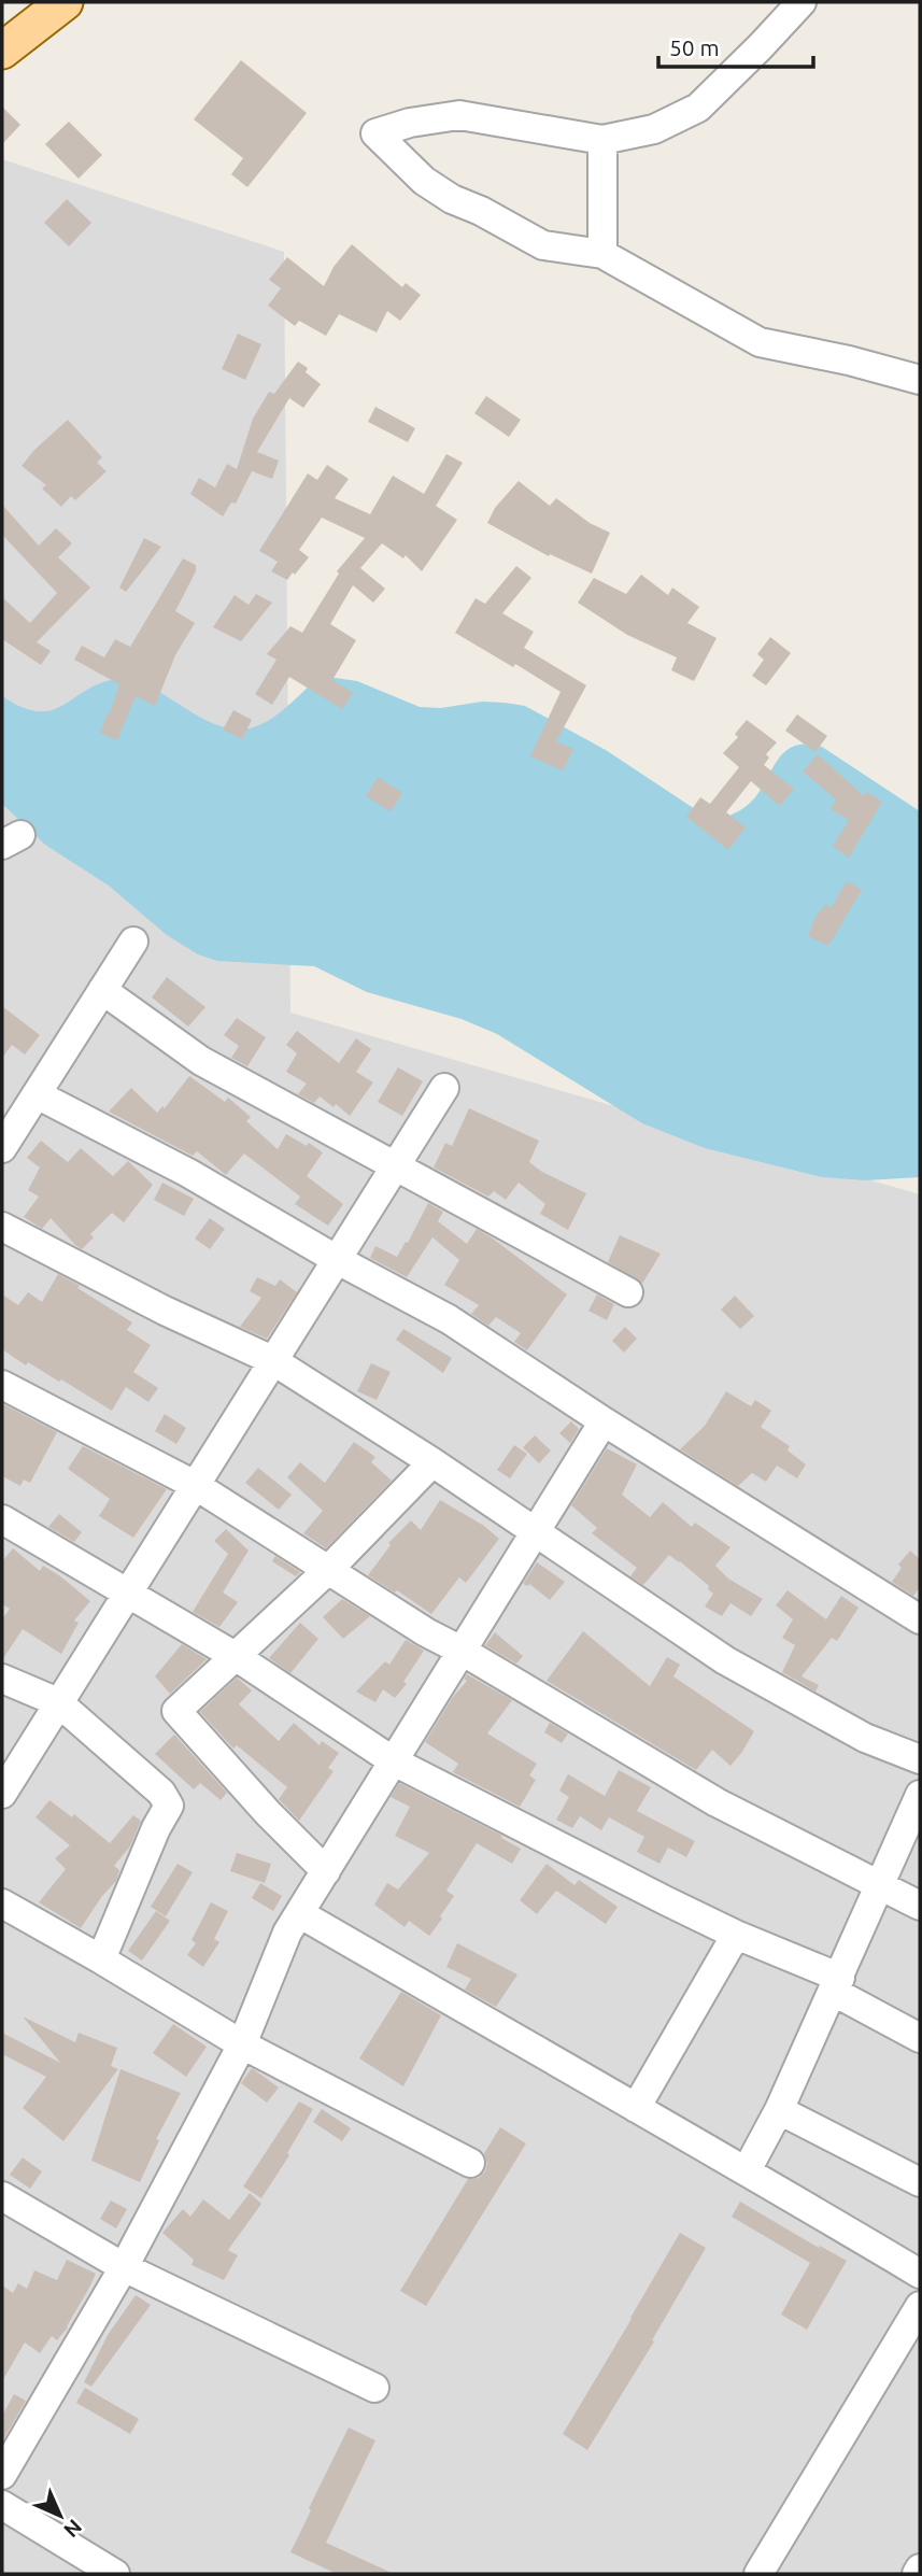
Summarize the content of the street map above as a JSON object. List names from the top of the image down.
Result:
{
  "scale_bar": "50 m",
  "north": "bottom right"
}
